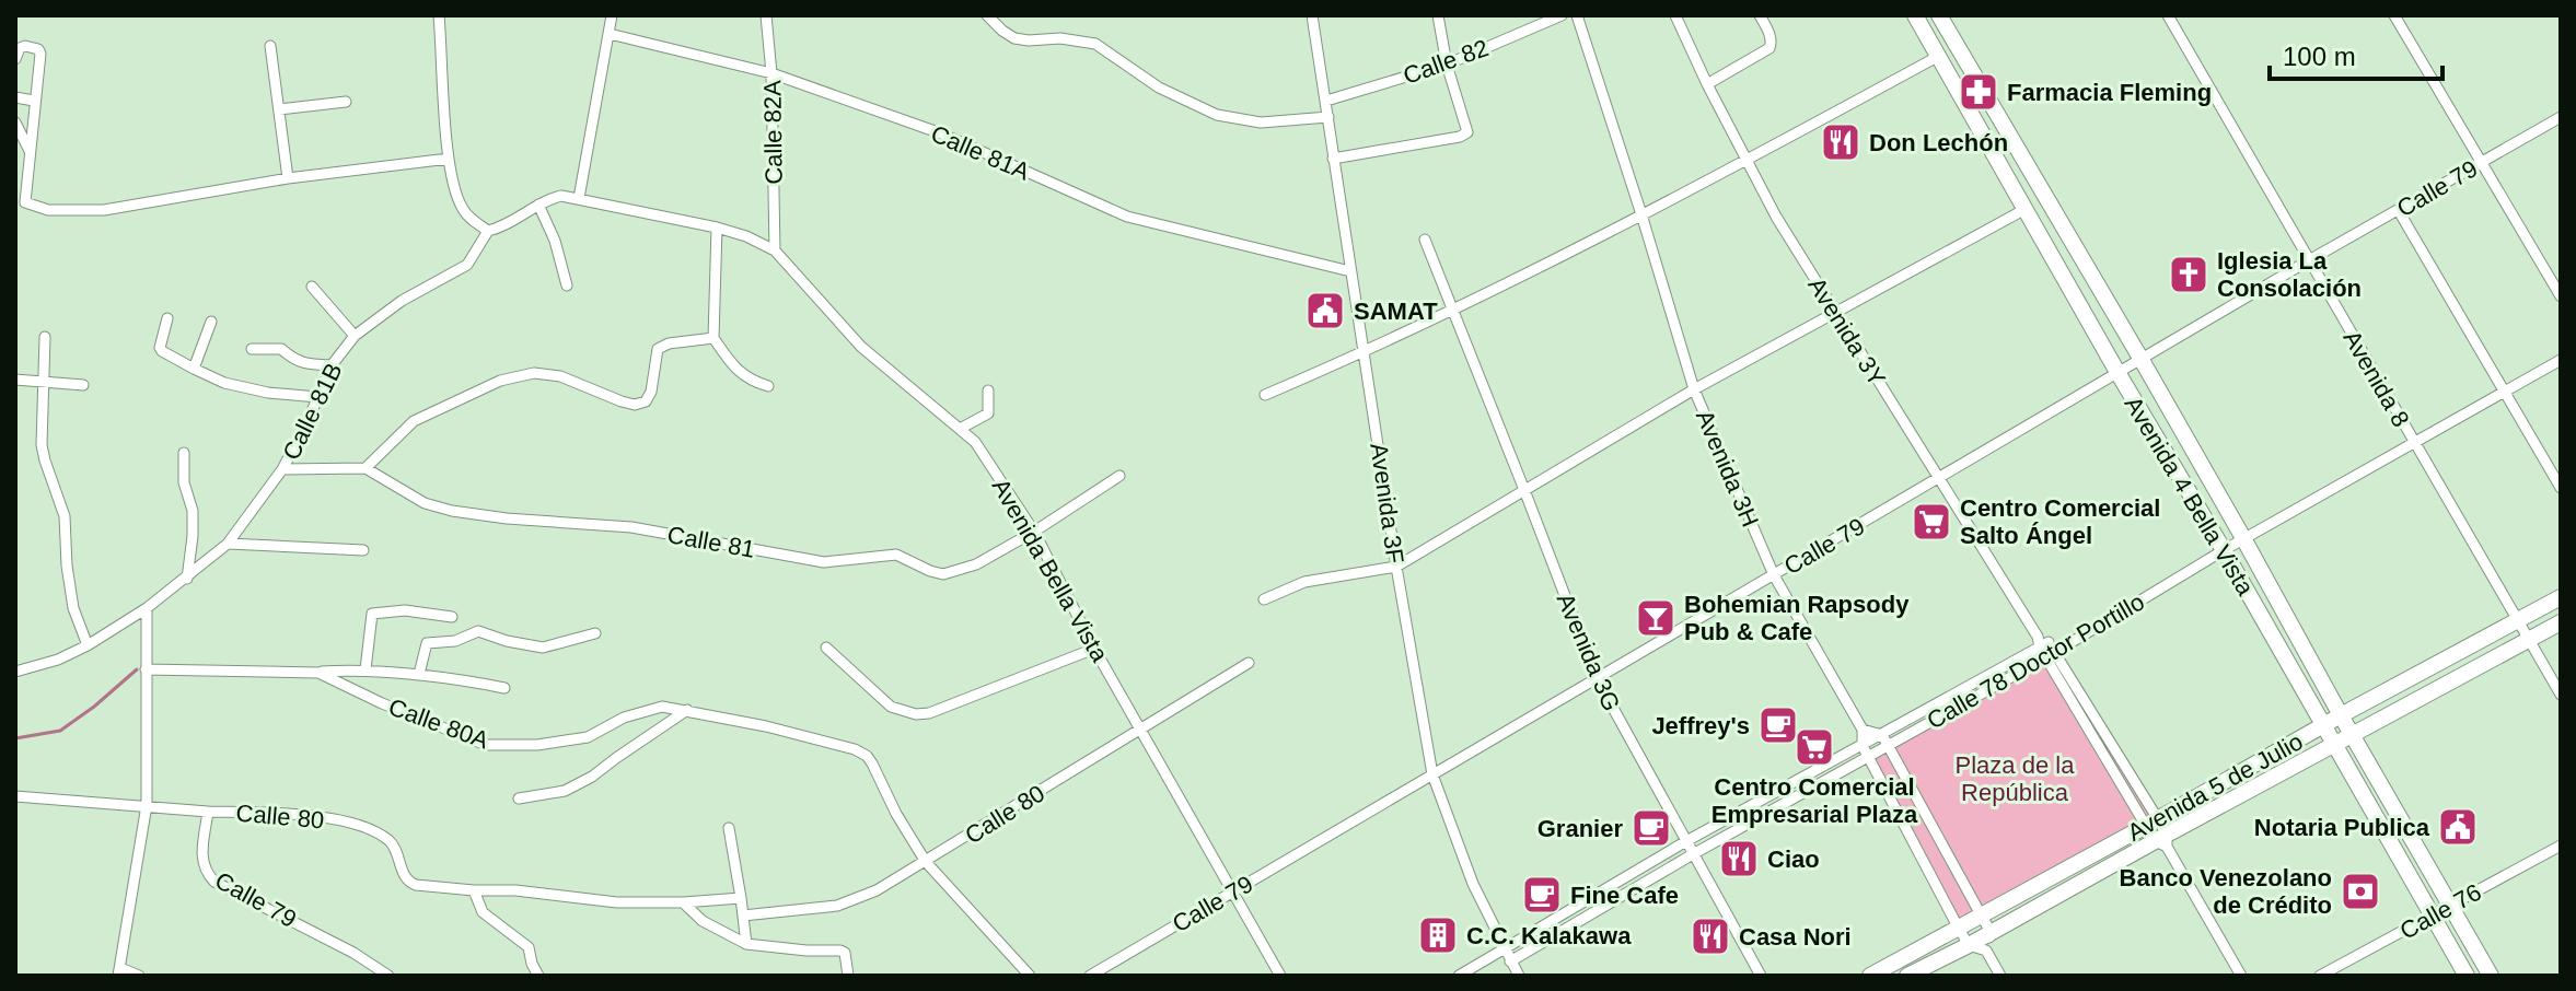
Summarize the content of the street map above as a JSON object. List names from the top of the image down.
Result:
{
  "streets": {
    "street": [
      "Calle 82",
      "Calle 82A",
      "Calle 81A",
      "Calle 79",
      "Avenida 3Y",
      "Avenida 8",
      "Calle 81B",
      "Avenida 3H",
      "Avenida 4 Bella Vista",
      "Avenida 3F",
      "Calle 81",
      "Avenida Bella Vista",
      "Avenida 3G",
      "Calle 78 Doctor Portillo",
      "Calle 80A",
      "Avenida 5 de Julio",
      "Calle 80",
      "Calle 76"
    ]
  },
  "crossings": [
    ["Calle 82", "Avenida 3F"],
    ["Calle 82A", "Calle 81A"],
    ["Calle 82A", "Avenida Bella Vista"],
    ["Calle 81A", "Avenida 3F"],
    ["Calle 79", "Avenida 3Y"],
    ["Calle 79", "Avenida 8"],
    ["Calle 79", "Avenida 3H"],
    ["Calle 79", "Avenida 4 Bella Vista"],
    ["Calle 79", "Avenida 3F"],
    ["Calle 79", "Avenida Bella Vista"],
    ["Calle 79", "Avenida 3G"],
    ["Calle 79", "Calle 80"],
    ["Avenida 3Y", "Calle 78 Doctor Portillo"],
    ["Avenida 3Y", "Avenida 5 de Julio"],
    ["Avenida 8", "Calle 78 Doctor Portillo"],
    ["Avenida 8", "Avenida 5 de Julio"],
    ["Calle 81B", "Avenida Bella Vista"],
    ["Avenida 3H", "Calle 78 Doctor Portillo"],
    ["Avenida 3H", "Avenida 5 de Julio"],
    ["Avenida 4 Bella Vista", "Calle 78 Doctor Portillo"],
    ["Avenida 4 Bella Vista", "Avenida 5 de Julio"],
    ["Avenida 4 Bella Vista", "Calle 76"],
    ["Avenida 3F", "Calle 78 Doctor Portillo"],
    ["Calle 81", "Avenida Bella Vista"],
    ["Avenida Bella Vista", "Calle 80"],
    ["Avenida 3G", "Calle 78 Doctor Portillo"],
    ["Calle 80A", "Calle 80"]
  ],
  "parks": ["Plaza de la República"],
  "places": {
    "pharmacy": ["Farmacia Fleming"],
    "restaurant": ["Don Lechón", "Ciao", "Casa Nori"],
    "church": ["Iglesia La Consolación"],
    "public building": ["SAMAT", "Notaria Publica"],
    "supermarket": ["Centro Comercial Salto Ángel", "Centro Comercial Empresarial Plaza"],
    "bar": ["Bohemian Rapsody Pub & Cafe"],
    "cafe": ["Jeffrey's", "Granier", "Fine Cafe"],
    "bank": ["Banco Venezolano de Crédito"],
    "building": ["C.C. Kalakawa"]
  },
  "scale_bar": "100 m"
}
